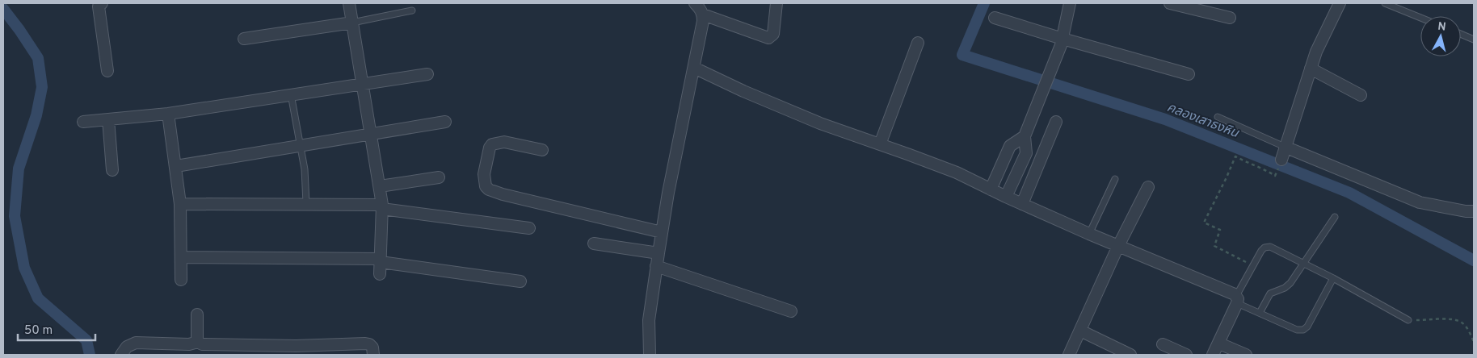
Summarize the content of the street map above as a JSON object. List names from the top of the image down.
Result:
{
  "water": ["คลองเสาธงหิน"],
  "scale_bar": "50 m",
  "north": "top"
}
